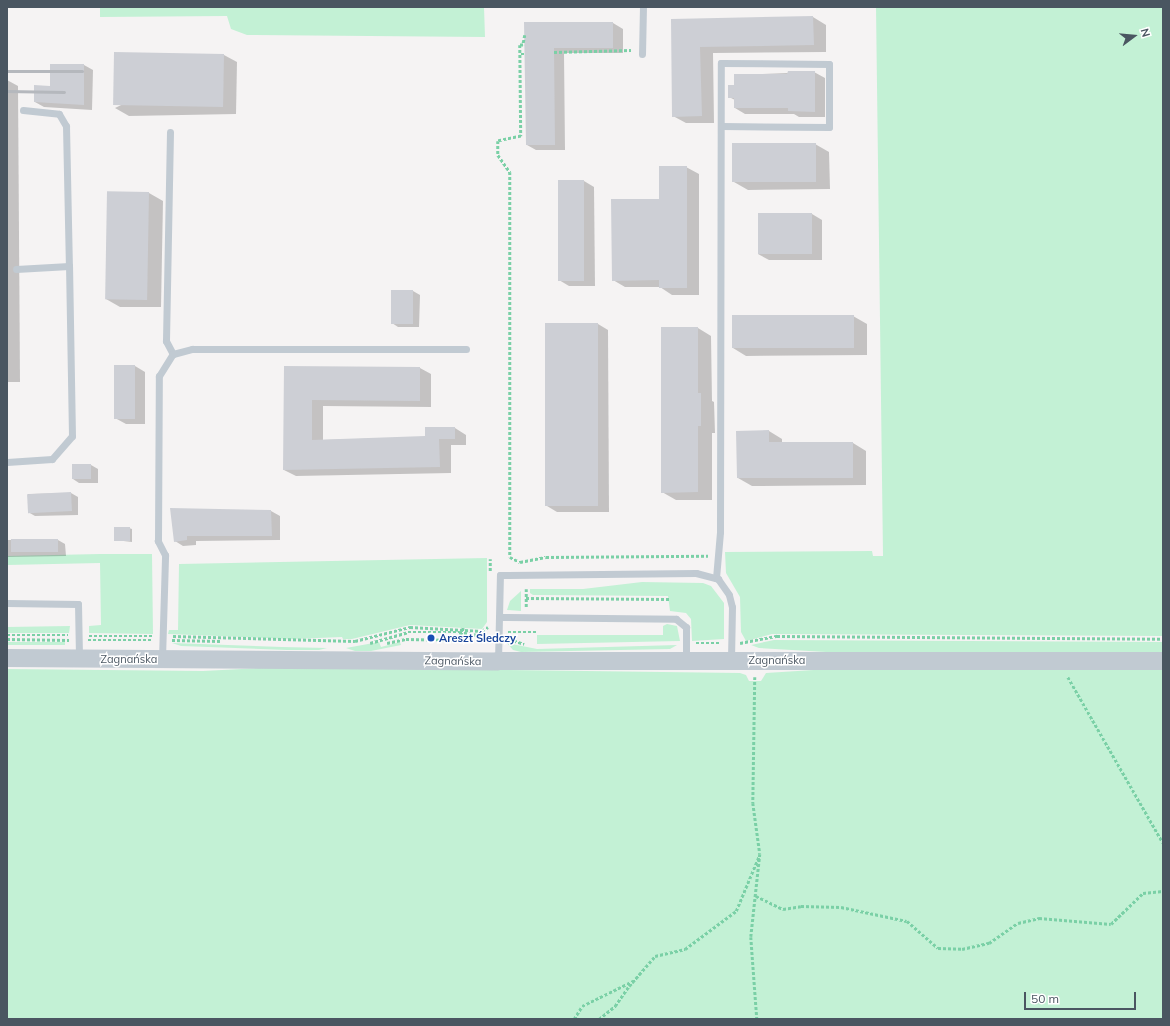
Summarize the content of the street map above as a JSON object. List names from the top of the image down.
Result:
{
  "streets": {
    "street": ["Zagnańska"]
  },
  "places": ["Areszt Śledczy"],
  "scale_bar": "50 m",
  "north": "right"
}
